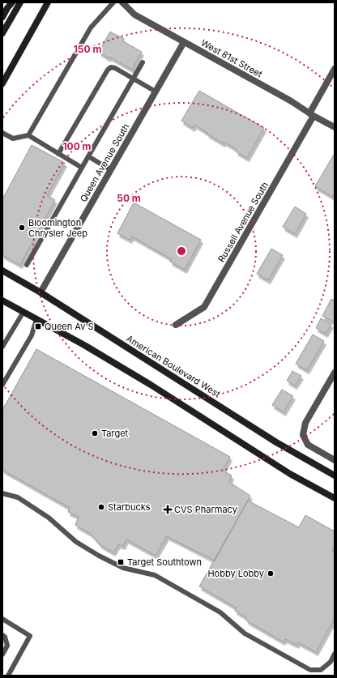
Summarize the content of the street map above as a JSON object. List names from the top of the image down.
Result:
{
  "streets": {
    "main road": ["American Boulevard West"],
    "street": ["West 81st Street", "Queen Avenue South", "Russell Avenue South"]
  },
  "crossings": [
    ["West 81st Street", "Queen Avenue South"],
    ["West 81st Street", "Russell Avenue South"],
    ["Queen Avenue South", "American Boulevard West"]
  ],
  "places": {
    "other": [
      "Bloomington Chrysler Jeep",
      "Target",
      "Starbucks",
      "Hobby Lobby"
    ],
    "transit": ["Queen Av S", "Target Southtown"],
    "health": ["CVS Pharmacy"]
  },
  "rings": ["150 m", "100 m", "50 m"]
}
